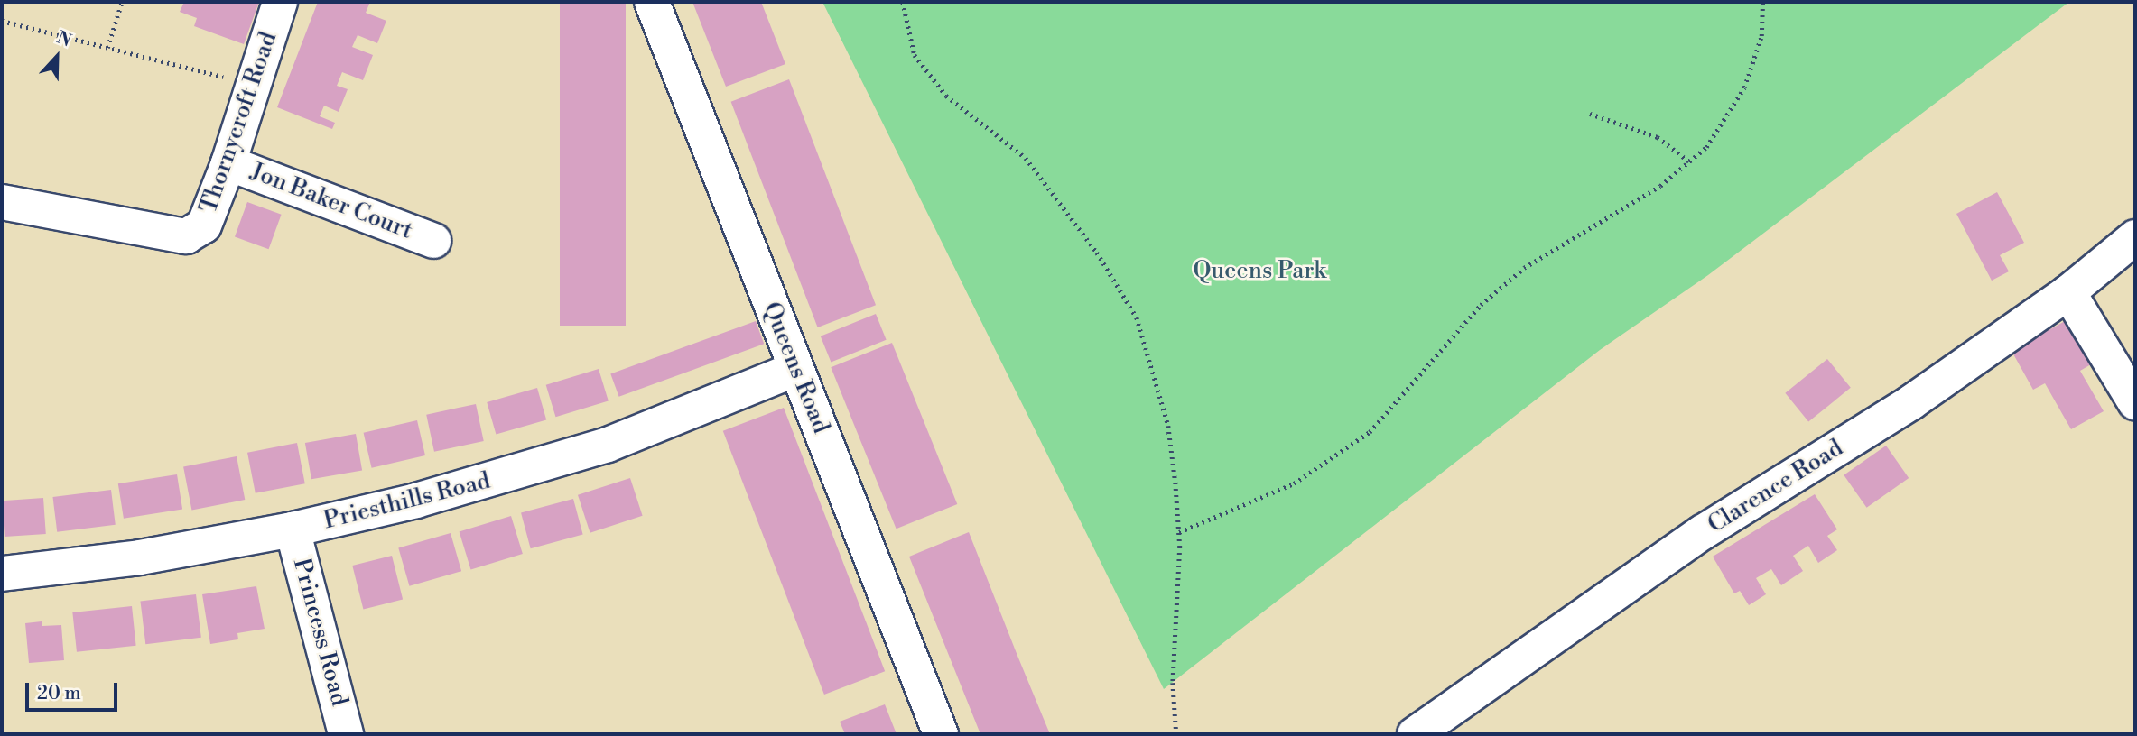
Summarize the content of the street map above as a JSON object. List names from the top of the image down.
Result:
{
  "streets": {
    "street": [
      "Thornycroft Road",
      "Jon Baker Court",
      "Queens Road",
      "Clarence Road",
      "Priesthills Road",
      "Princess Road"
    ]
  },
  "crossings": [
    ["Thornycroft Road", "Jon Baker Court"],
    ["Queens Road", "Priesthills Road"],
    ["Priesthills Road", "Princess Road"]
  ],
  "parks": ["Queens Park"],
  "scale_bar": "20 m",
  "north": "top"
}
